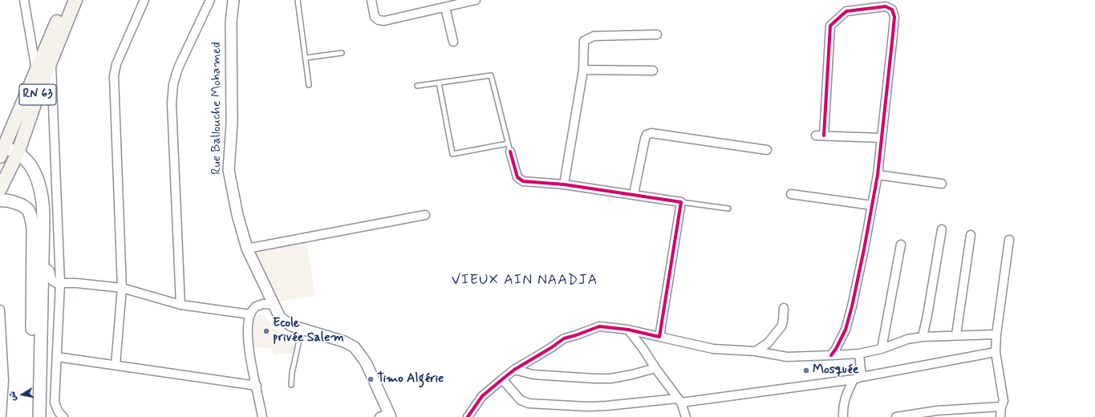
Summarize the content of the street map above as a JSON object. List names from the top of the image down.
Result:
{
  "streets": {
    "main road": ["RN 63"],
    "street": ["Rue Ballouche Mohamed"]
  },
  "districts": ["VIEUX AIN NAADJA"],
  "places": ["Ecole privée Salem", "Mosquée", "Timo Algérie"],
  "north": "left"
}
